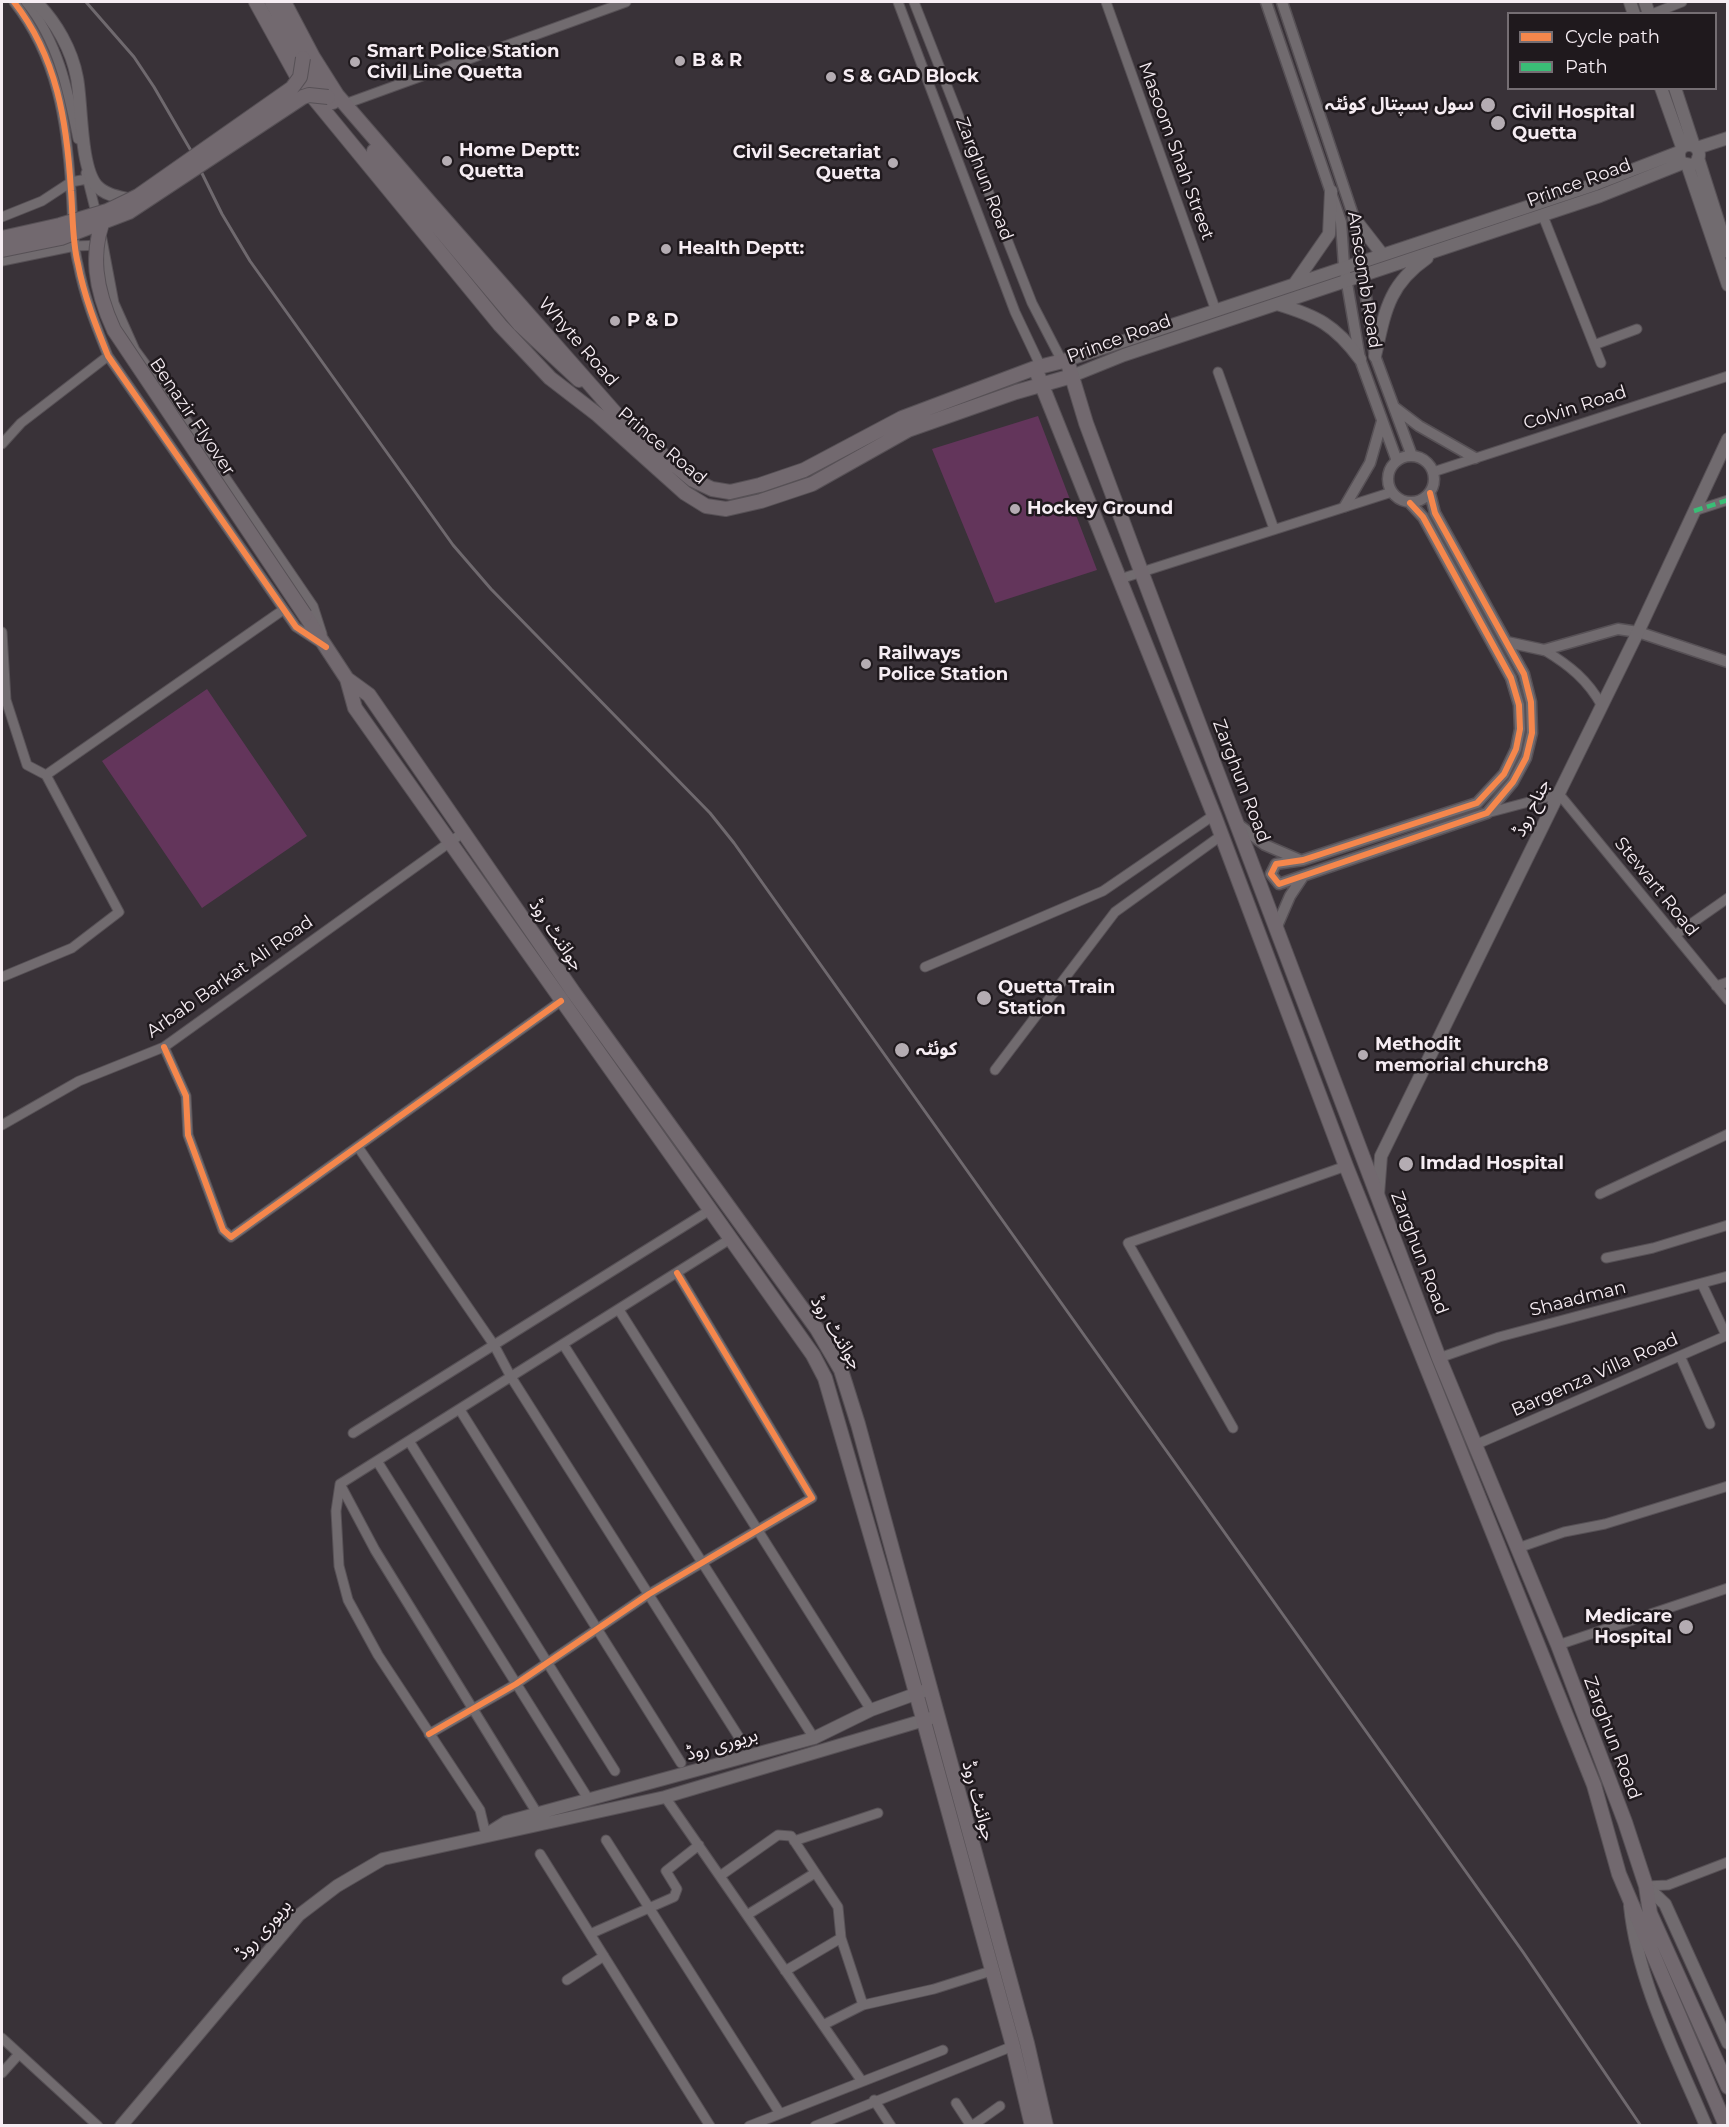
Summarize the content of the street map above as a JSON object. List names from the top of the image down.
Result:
{
  "streets": {
    "main road": [
      "Zarghun Road",
      "Prince Road",
      "Whyte Road",
      "Benazir Flyover",
      "جناح روڈ",
      "جوائنٹ روڈ",
      "بریوری روڈ"
    ],
    "street": [
      "Masoom Shah Street",
      "Anscomb Road",
      "Colvin Road",
      "Stewart Road",
      "Arbab Barkat Ali Road",
      "Shaadman",
      "Bargenza Villa Road"
    ]
  },
  "crossings": [
    ["Masoom Shah Street", "Prince Road"],
    ["Zarghun Road", "Prince Road"],
    ["Zarghun Road", "جناح روڈ"],
    ["Zarghun Road", "Shaadman"],
    ["Zarghun Road", "Bargenza Villa Road"],
    ["Prince Road", "Anscomb Road"],
    ["Prince Road", "Whyte Road"],
    ["Anscomb Road", "Colvin Road"],
    ["Benazir Flyover", "جوائنٹ روڈ"],
    ["جناح روڈ", "Stewart Road"],
    ["جوائنٹ روڈ", "Arbab Barkat Ali Road"],
    ["جوائنٹ روڈ", "بریوری روڈ"]
  ],
  "places": [
    "B & R",
    "Smart Police Station Civil Line Quetta",
    "S & GAD Block",
    "سول ہسپتال کوئٹہ",
    "Civil Hospital Quetta",
    "Home Deptt: Quetta",
    "Civil Secretariat Quetta",
    "Health Deptt:",
    "P & D",
    "Hockey Ground",
    "Railways Police Station",
    "Quetta Train Station",
    "کوئٹہ",
    "Methodit memorial church8",
    "Imdad Hospital",
    "Medicare Hospital"
  ],
  "legend": ["Cycle path", "Path"]
}
